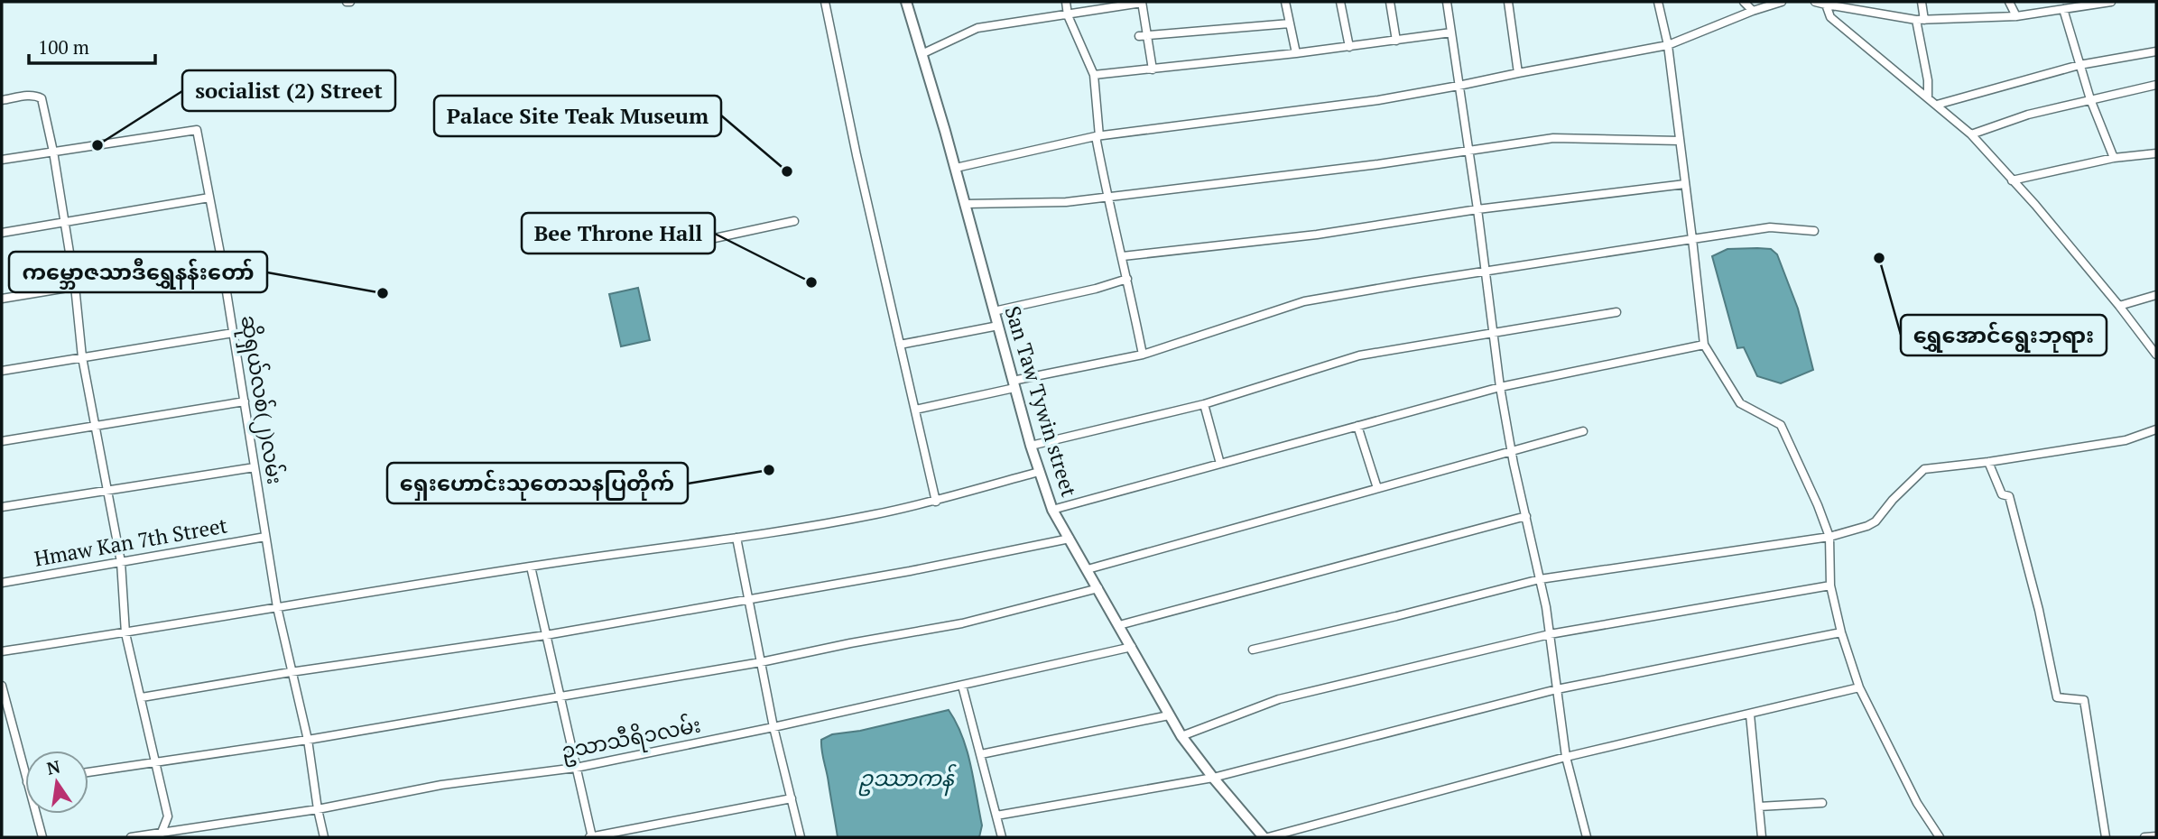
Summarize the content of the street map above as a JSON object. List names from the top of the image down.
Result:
{
  "streets": {
    "street": [
      "ဆိုရှယ်လစ်(၂)လမ်း",
      "San Taw Tywin street",
      "Hmaw Kan 7th Street",
      "ဥသာသီရိ၁လမ်း"
    ]
  },
  "crossings": [
    ["ဆိုရှယ်လစ်(၂)လမ်း", "Hmaw Kan 7th Street"],
    ["ဆိုရှယ်လစ်(၂)လမ်း", "ဥသာသီရိ၁လမ်း"],
    ["San Taw Tywin street", "ဥသာသီရိ၁လမ်း"]
  ],
  "water": ["ဥဿာကန်"],
  "places": [
    "socialist (2) Street",
    "Palace Site Teak Museum",
    "ရွှေအောင်ရွေးဘုရား",
    "Bee Throne Hall",
    "ကမ္ဘောဇသာဒီရွှေနန်းတော်",
    "ရှေးဟောင်းသုတေသနပြတိုက်"
  ],
  "scale_bar": "100 m",
  "north": "top"
}
